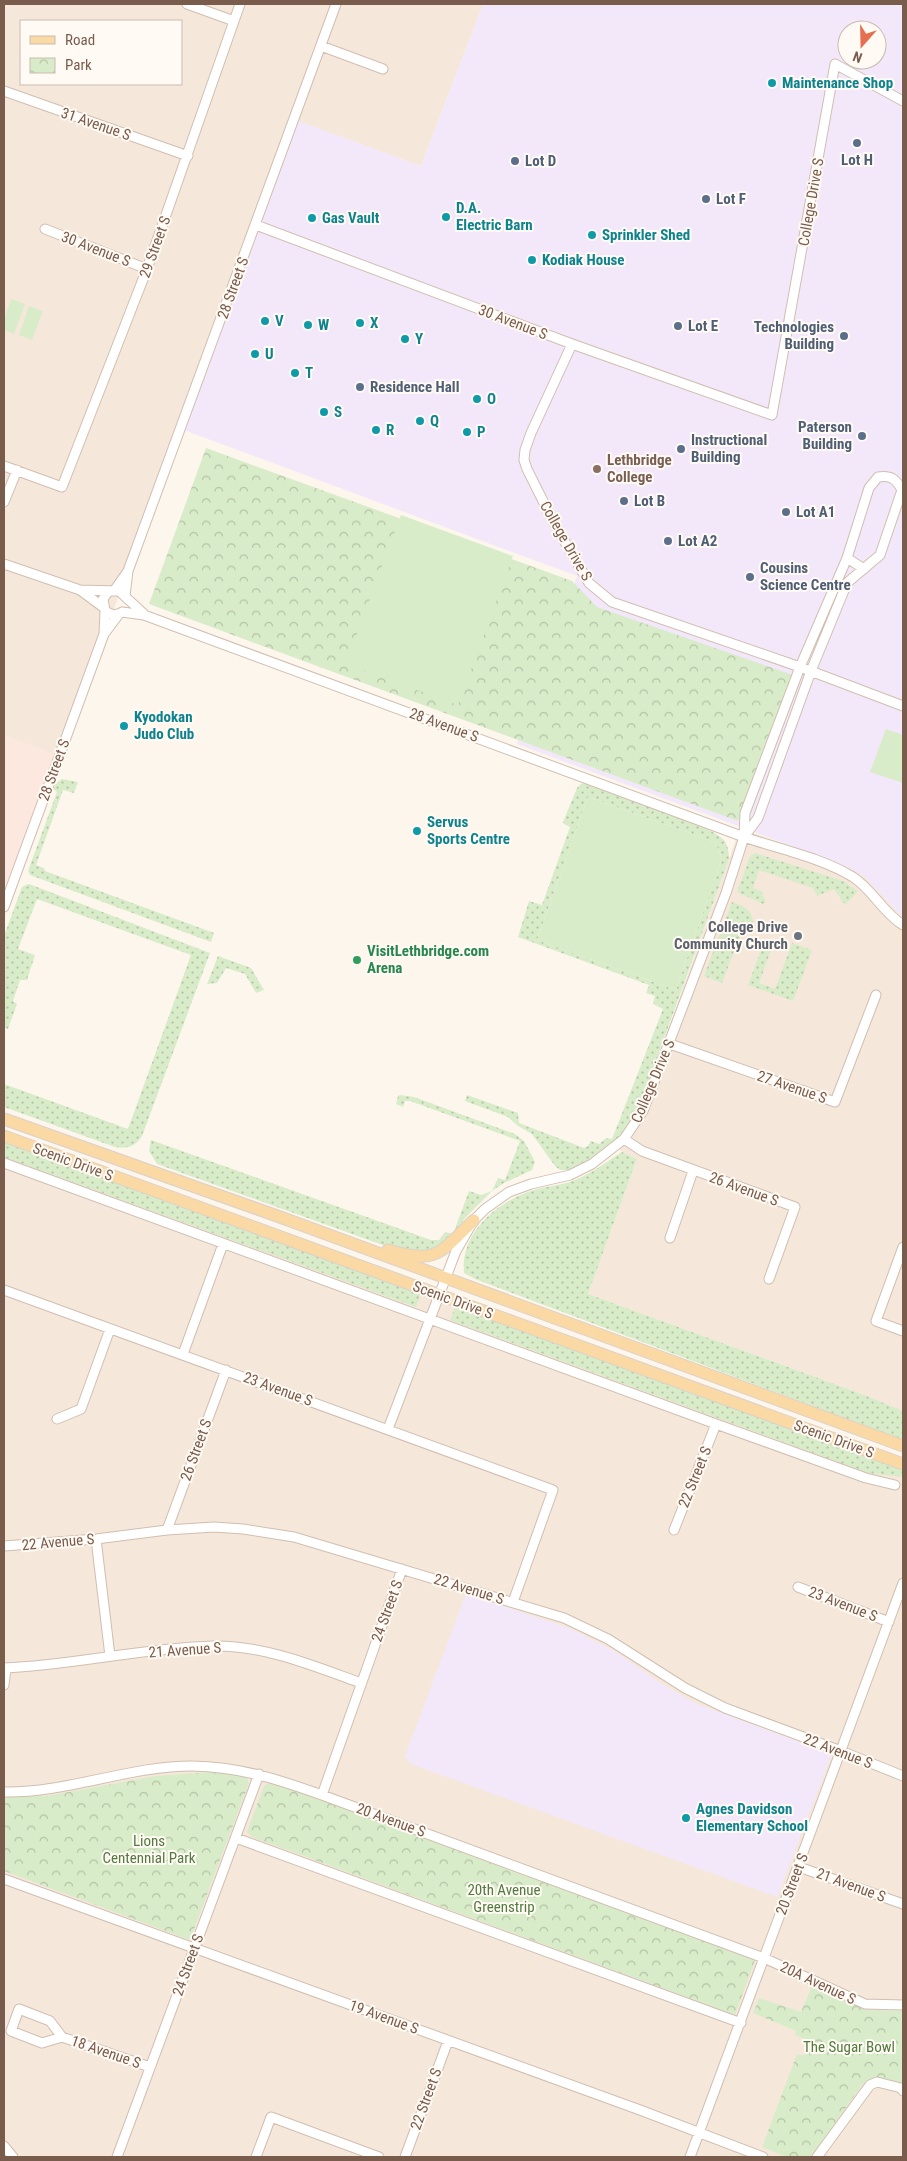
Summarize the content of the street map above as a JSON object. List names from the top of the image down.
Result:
{
  "streets": {
    "main road": ["Scenic Drive S"],
    "street": [
      "31 Avenue S",
      "College Drive S",
      "29 Street S",
      "30 Avenue S",
      "28 Street S",
      "28 Avenue S",
      "27 Avenue S",
      "26 Avenue S",
      "23 Avenue S",
      "26 Street S",
      "22 Street S",
      "22 Avenue S",
      "24 Street S",
      "21 Avenue S",
      "20 Avenue S",
      "20 Street S",
      "20A Avenue S",
      "19 Avenue S",
      "18 Avenue S"
    ]
  },
  "crossings": [
    ["31 Avenue S", "29 Street S"],
    ["College Drive S", "30 Avenue S"],
    ["College Drive S", "28 Avenue S"],
    ["College Drive S", "27 Avenue S"],
    ["College Drive S", "Scenic Drive S"],
    ["College Drive S", "26 Avenue S"],
    ["29 Street S", "30 Avenue S"],
    ["30 Avenue S", "28 Street S"],
    ["Scenic Drive S", "22 Street S"],
    ["23 Avenue S", "26 Street S"],
    ["23 Avenue S", "22 Avenue S"],
    ["23 Avenue S", "20 Street S"],
    ["26 Street S", "22 Avenue S"],
    ["22 Street S", "19 Avenue S"],
    ["22 Avenue S", "24 Street S"],
    ["22 Avenue S", "20 Street S"],
    ["24 Street S", "21 Avenue S"],
    ["24 Street S", "20 Avenue S"],
    ["24 Street S", "19 Avenue S"],
    ["24 Street S", "18 Avenue S"],
    ["21 Avenue S", "20 Street S"],
    ["20 Avenue S", "20 Street S"],
    ["20 Avenue S", "20A Avenue S"],
    ["20 Street S", "20A Avenue S"],
    ["20 Street S", "19 Avenue S"]
  ],
  "parks": ["Lions Centennial Park", "20th Avenue Greenstrip", "The Sugar Bowl"],
  "places": [
    "Maintenance Shop",
    "Lot H",
    "Lot D",
    "Lot F",
    "D.A. Electric Barn",
    "Gas Vault",
    "Sprinkler Shed",
    "Kodiak House",
    "V",
    "X",
    "W",
    "Lot E",
    "Technologies Building",
    "Y",
    "U",
    "T",
    "Residence Hall",
    "O",
    "S",
    "Q",
    "R",
    "P",
    "Paterson Building",
    "Instructional Building",
    "Lethbridge College",
    "Lot B",
    "Lot A1",
    "Lot A2",
    "Cousins Science Centre",
    "Kyodokan Judo Club",
    "Servus Sports Centre",
    "College Drive Community Church",
    "VisitLethbridge.com Arena",
    "Agnes Davidson Elementary School"
  ],
  "legend": ["Road", "Park"],
  "north": "bottom"
}
